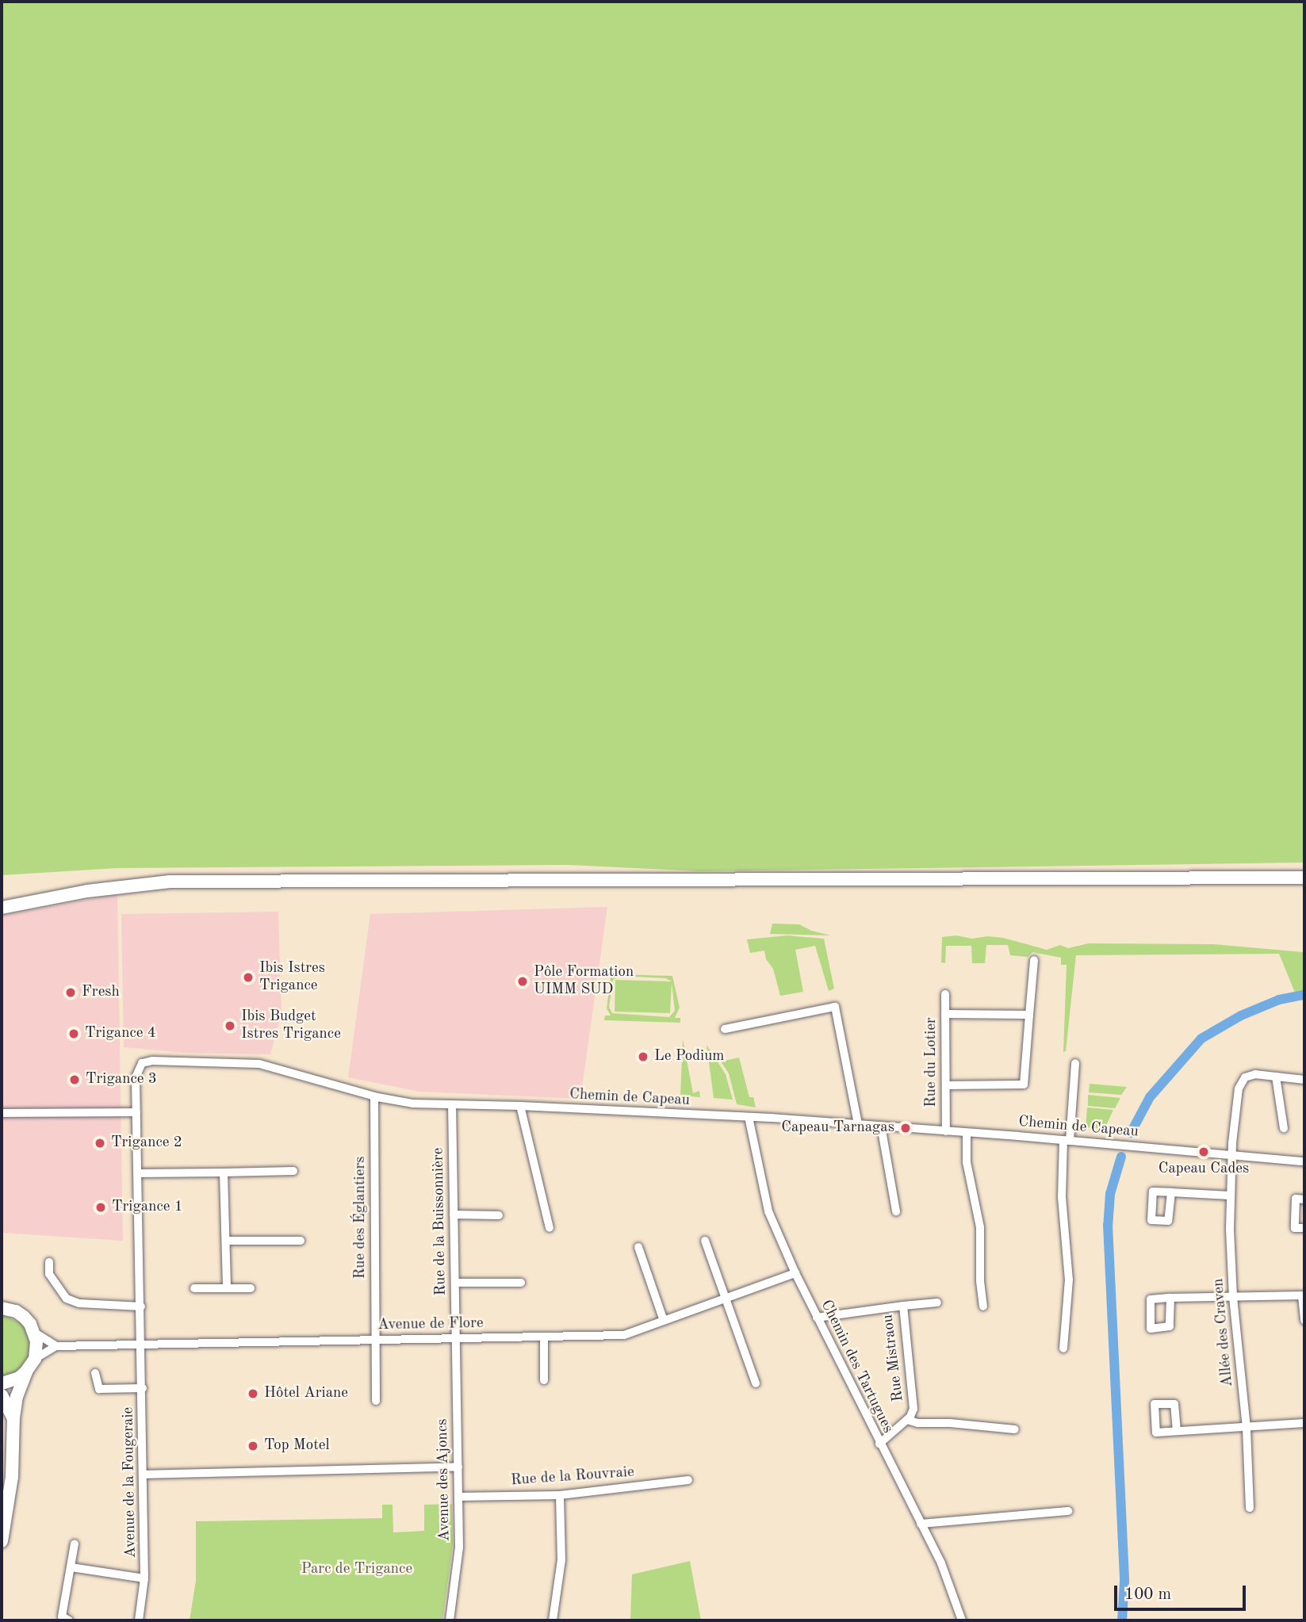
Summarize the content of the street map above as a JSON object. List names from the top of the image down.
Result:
{
  "streets": {
    "street": [
      "Rue du Lotier",
      "Chemin de Capeau",
      "Rue des Églantiers",
      "Rue de la Buissonnière",
      "Avenue de Flore",
      "Allée des Craven",
      "Rue Mistraou",
      "Chemin des Tartugues",
      "Rue de la Rouvraie",
      "Avenue des Ajoncs",
      "Avenue de la Fougeraie"
    ]
  },
  "crossings": [
    ["Rue du Lotier", "Chemin de Capeau"],
    ["Chemin de Capeau", "Rue des Églantiers"],
    ["Chemin de Capeau", "Rue de la Buissonnière"],
    ["Chemin de Capeau", "Allée des Craven"],
    ["Chemin de Capeau", "Chemin des Tartugues"],
    ["Chemin de Capeau", "Avenue de la Fougeraie"],
    ["Rue des Églantiers", "Avenue de Flore"],
    ["Rue de la Buissonnière", "Avenue de Flore"],
    ["Rue de la Buissonnière", "Avenue des Ajoncs"],
    ["Avenue de Flore", "Chemin des Tartugues"],
    ["Avenue de Flore", "Avenue des Ajoncs"],
    ["Avenue de Flore", "Avenue de la Fougeraie"],
    ["Rue Mistraou", "Chemin des Tartugues"],
    ["Rue de la Rouvraie", "Avenue des Ajoncs"]
  ],
  "parks": ["Parc de Trigance"],
  "places": [
    "Ibis Istres Trigance",
    "Pôle Formation UIMM SUD",
    "Fresh",
    "Ibis Budget Istres Trigance",
    "Trigance 4",
    "Le Podium",
    "Trigance 3",
    "Capeau Tarnagas",
    "Trigance 2",
    "Capeau Cades",
    "Trigance 1",
    "Hôtel Ariane",
    "Top Motel"
  ],
  "scale_bar": "100 m"
}
